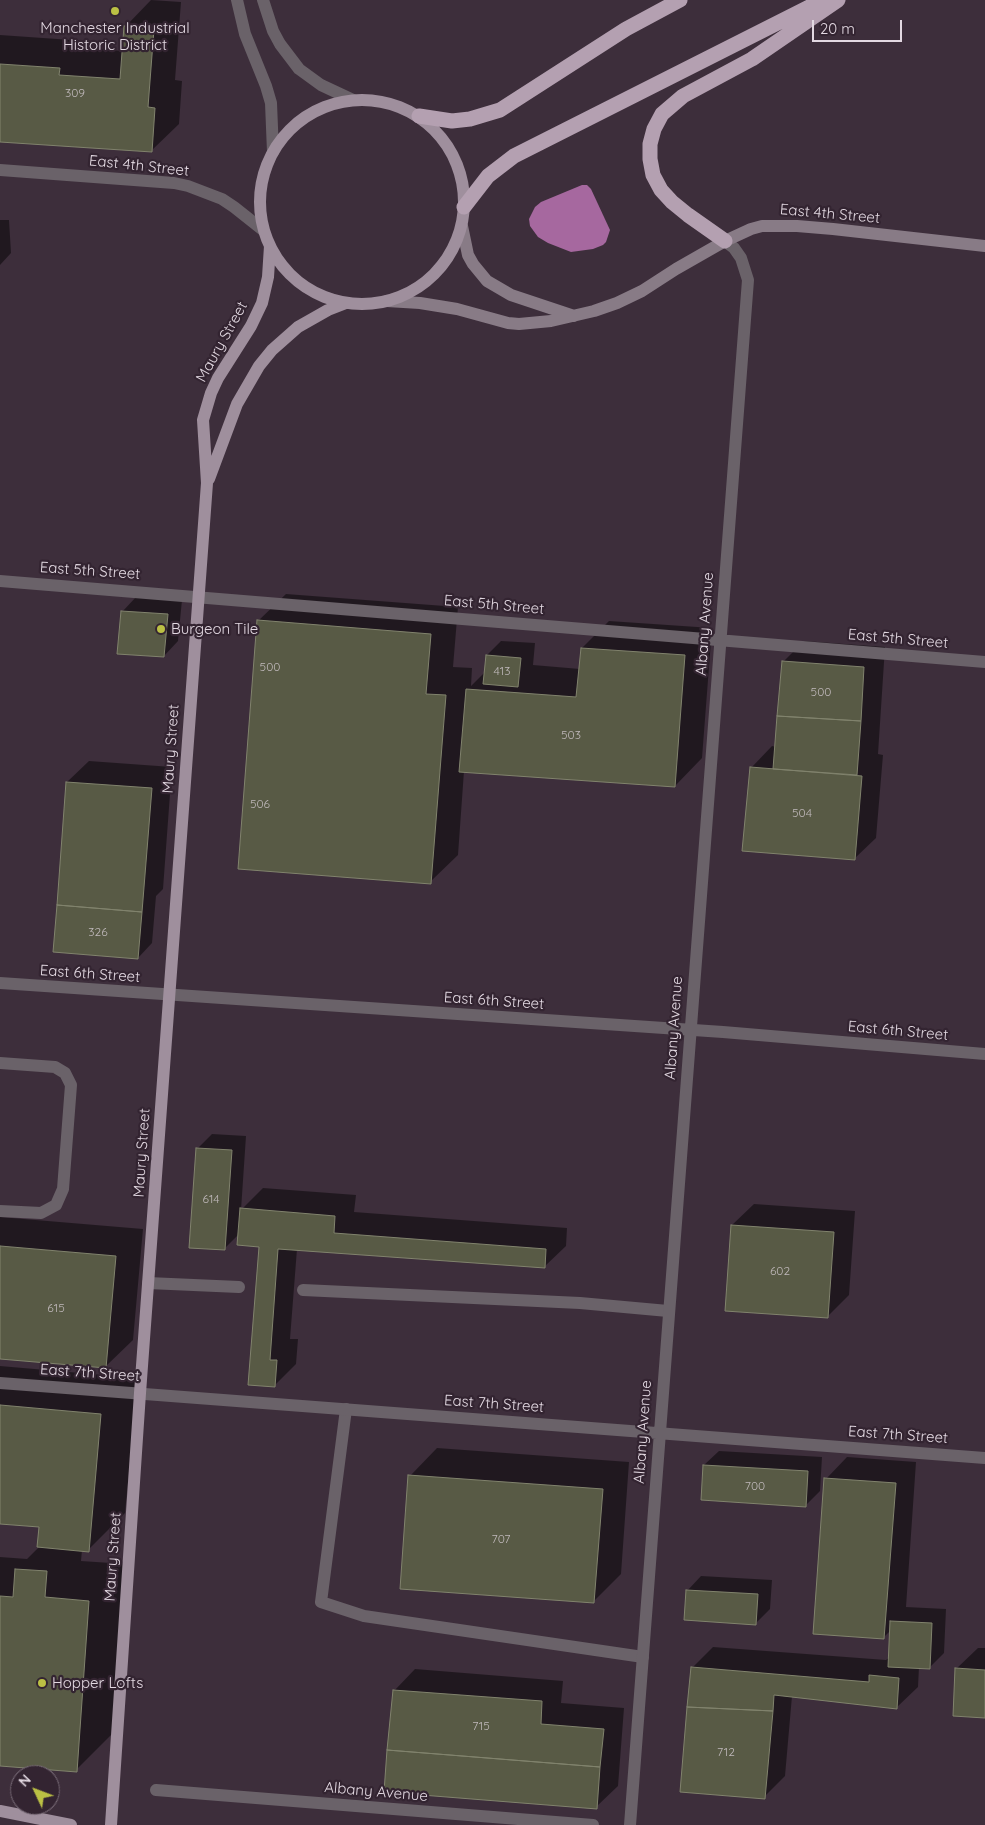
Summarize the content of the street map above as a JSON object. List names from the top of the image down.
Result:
{
  "streets": {
    "main road": ["Maury Street"],
    "street": [
      "East 4th Street",
      "East 5th Street",
      "Albany Avenue",
      "East 6th Street",
      "East 7th Street"
    ]
  },
  "crossings": [
    ["East 4th Street", "Albany Avenue"],
    ["Maury Street", "East 5th Street"],
    ["Maury Street", "East 6th Street"],
    ["Maury Street", "East 7th Street"],
    ["East 5th Street", "Albany Avenue"],
    ["Albany Avenue", "East 6th Street"],
    ["Albany Avenue", "East 7th Street"]
  ],
  "places": ["Manchester Industrial Historic District", "Burgeon Tile", "Hopper Lofts"],
  "house_numbers": [
    "309",
    "500",
    "413",
    "500",
    "503",
    "506",
    "504",
    "326",
    "614",
    "602",
    "615",
    "700",
    "707",
    "715",
    "712"
  ],
  "scale_bar": "20 m",
  "north": "top left"
}
